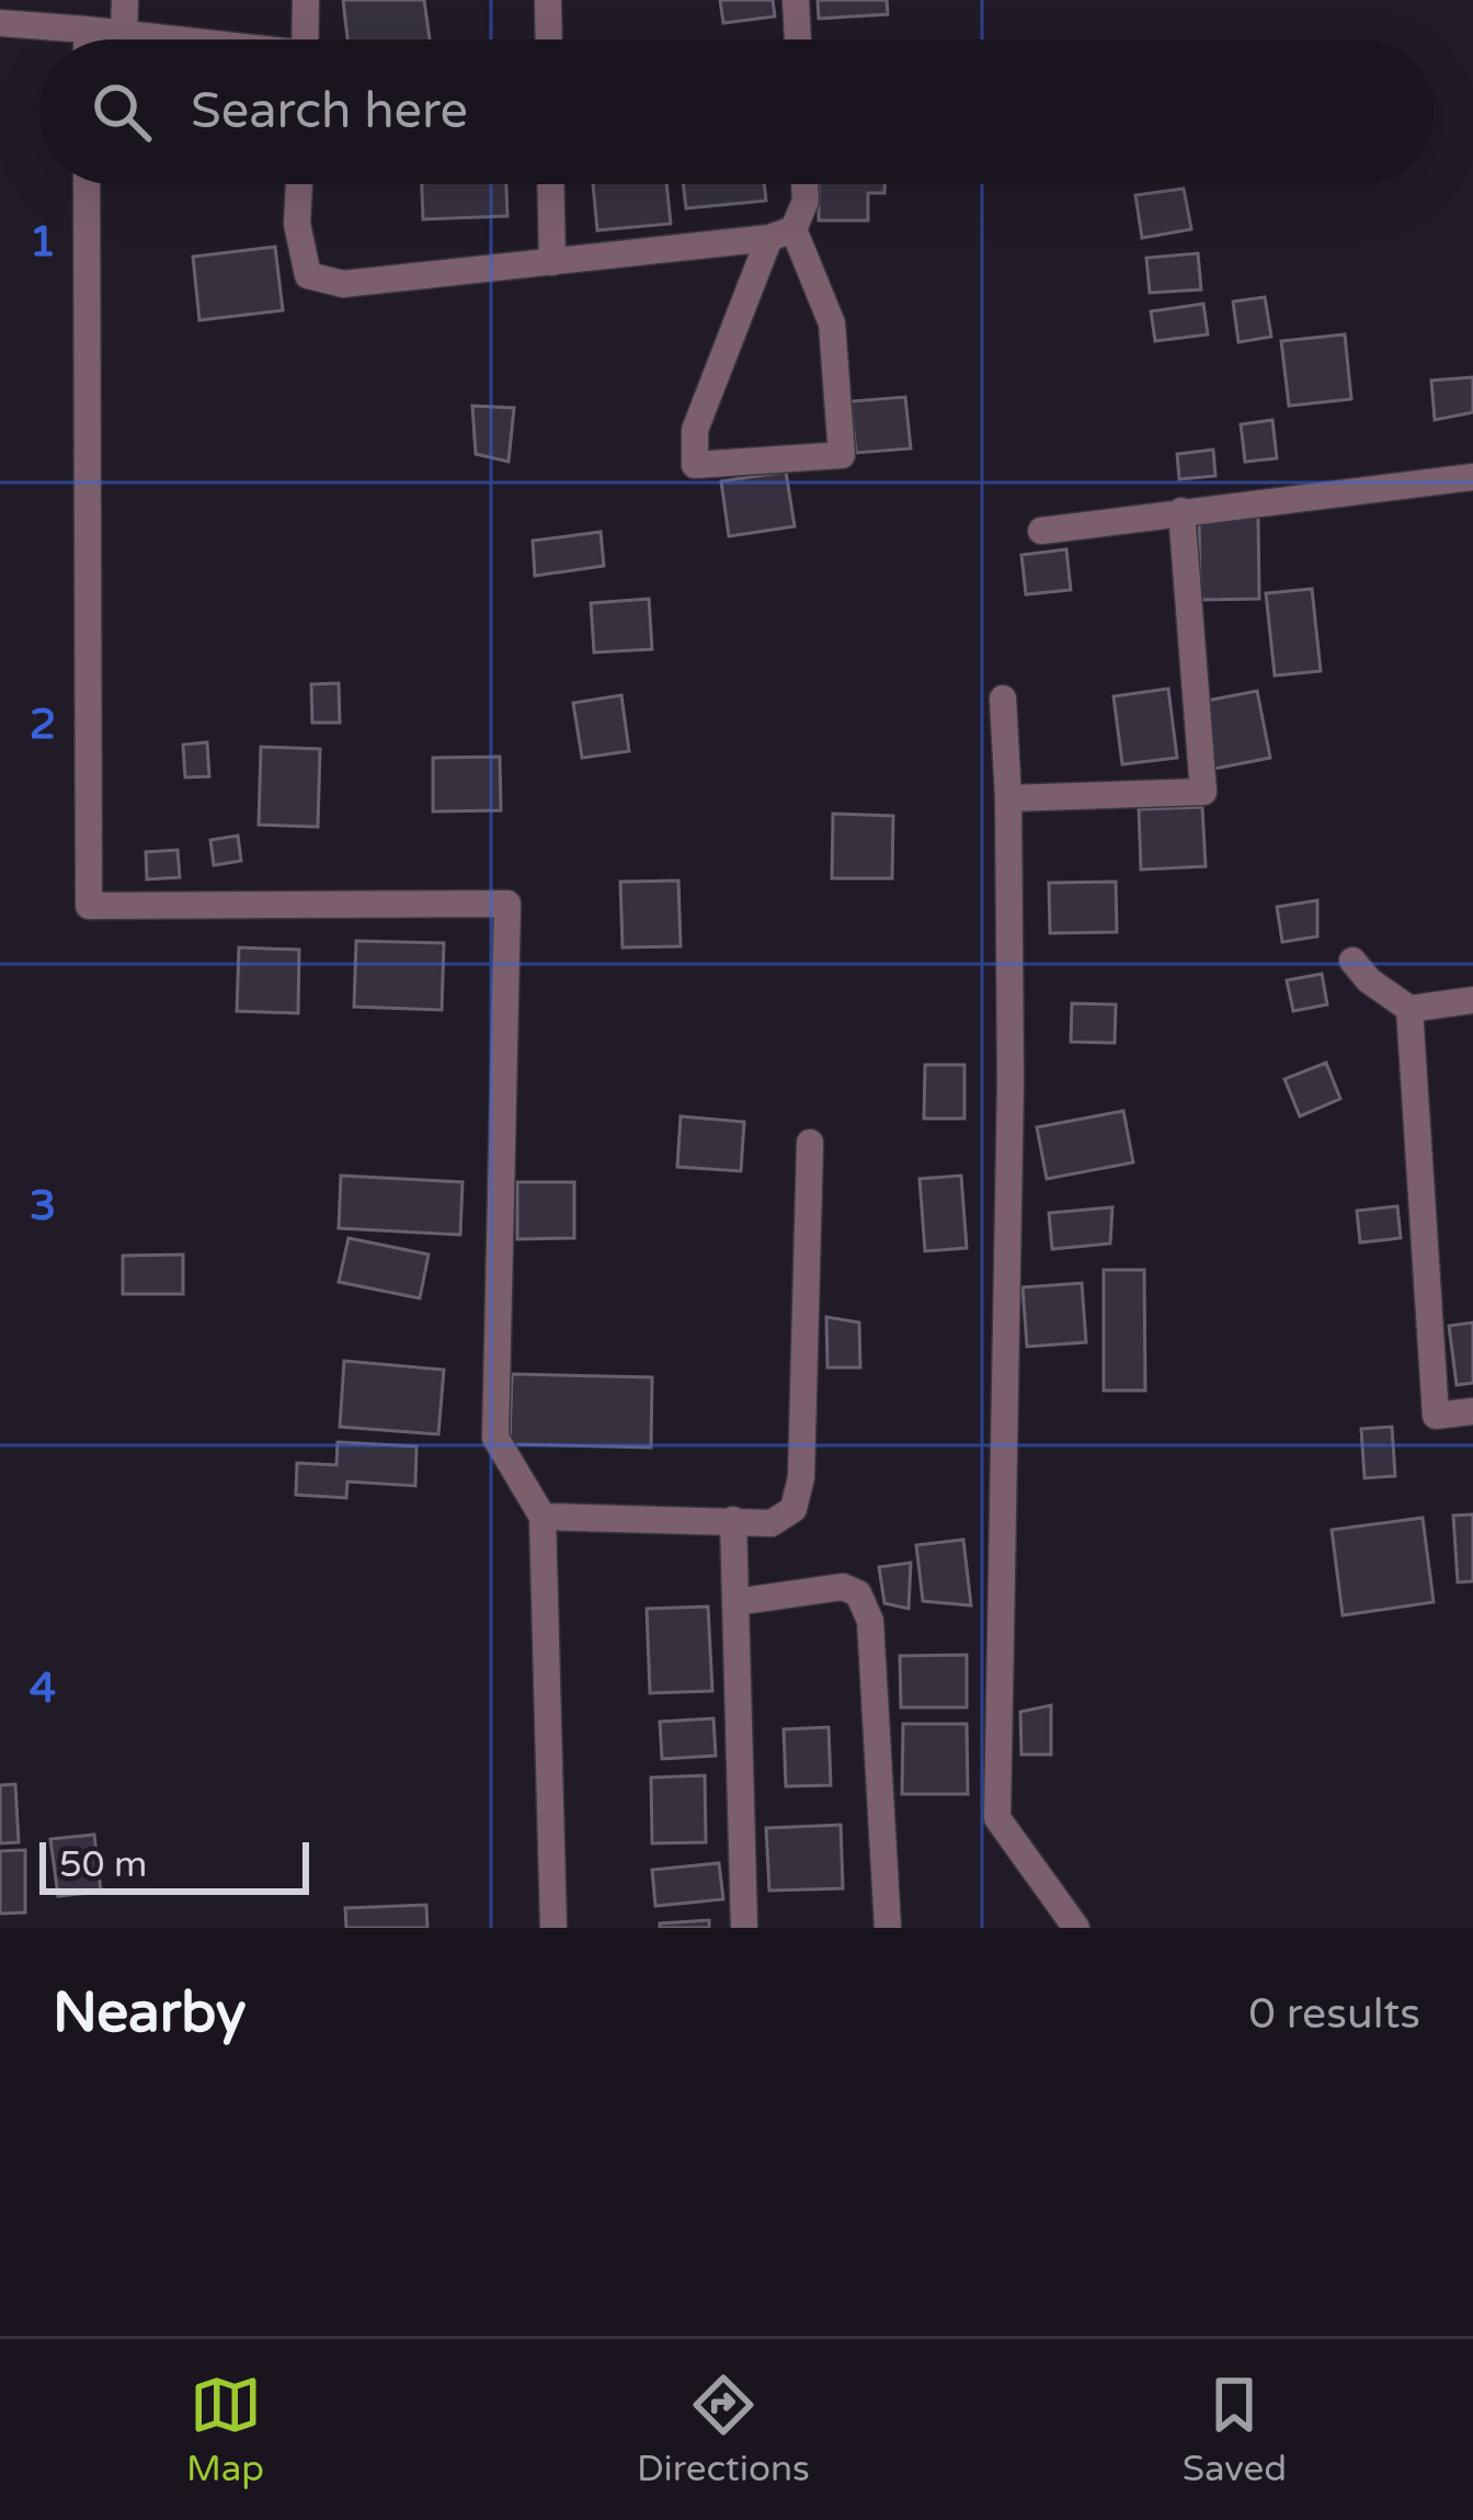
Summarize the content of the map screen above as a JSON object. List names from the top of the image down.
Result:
{
  "scale_bar": "50 m",
  "page": {
    "search": "Search here",
    "scale": "50 m",
    "heading": ["Nearby", "0 results"],
    "nav": ["Map", "Directions", "Saved"]
  },
  "grid": {
    "rows": [
      "1",
      "2",
      "3",
      "4"
    ]
  }
}
